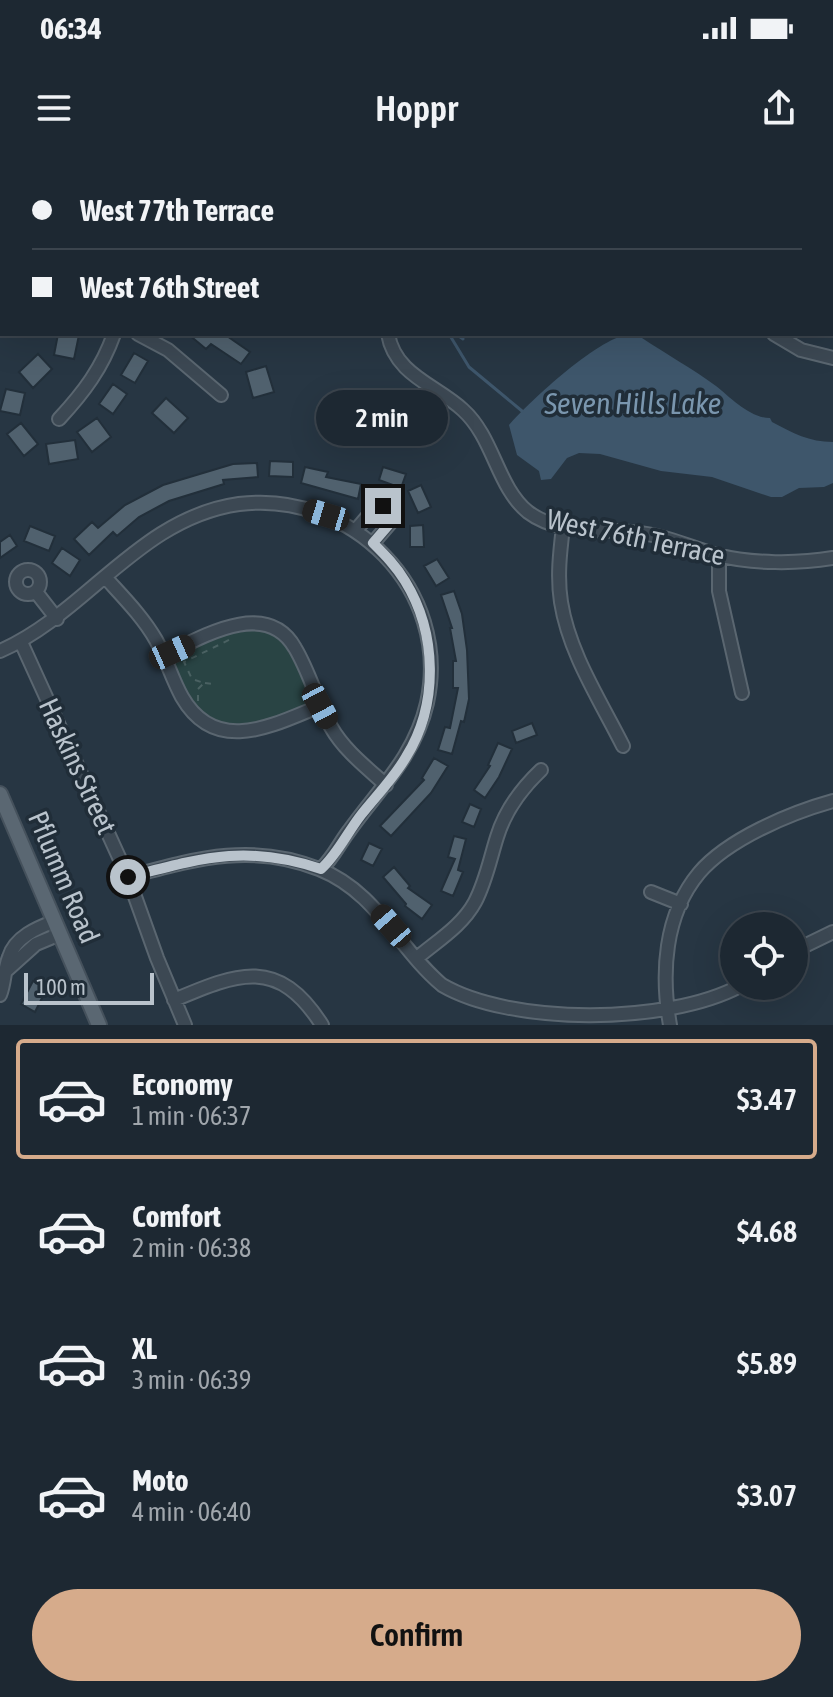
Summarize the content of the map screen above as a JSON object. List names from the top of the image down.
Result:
{
  "streets": {
    "main road": ["Pflumm Road"],
    "street": ["West 76th Terrace", "Haskins Street"]
  },
  "water": ["Seven Hills Lake"],
  "scale_bar": "100 m",
  "page": {
    "status": "06:34",
    "header": "Hoppr",
    "banner": ["West 77th Terrace", "West 76th Street"],
    "bubble": "2 min",
    "scale": "100 m",
    "list": [
      {
        "name": "Economy",
        "note": "1 min · 06:37",
        "value": "$3.47"
      },
      {
        "name": "Comfort",
        "note": "2 min · 06:38",
        "value": "$4.68"
      },
      {
        "name": "XL",
        "note": "3 min · 06:39",
        "value": "$5.89"
      },
      {
        "name": "Moto",
        "note": "4 min · 06:40",
        "value": "$3.07"
      }
    ],
    "buttons": "Confirm"
  }
}
